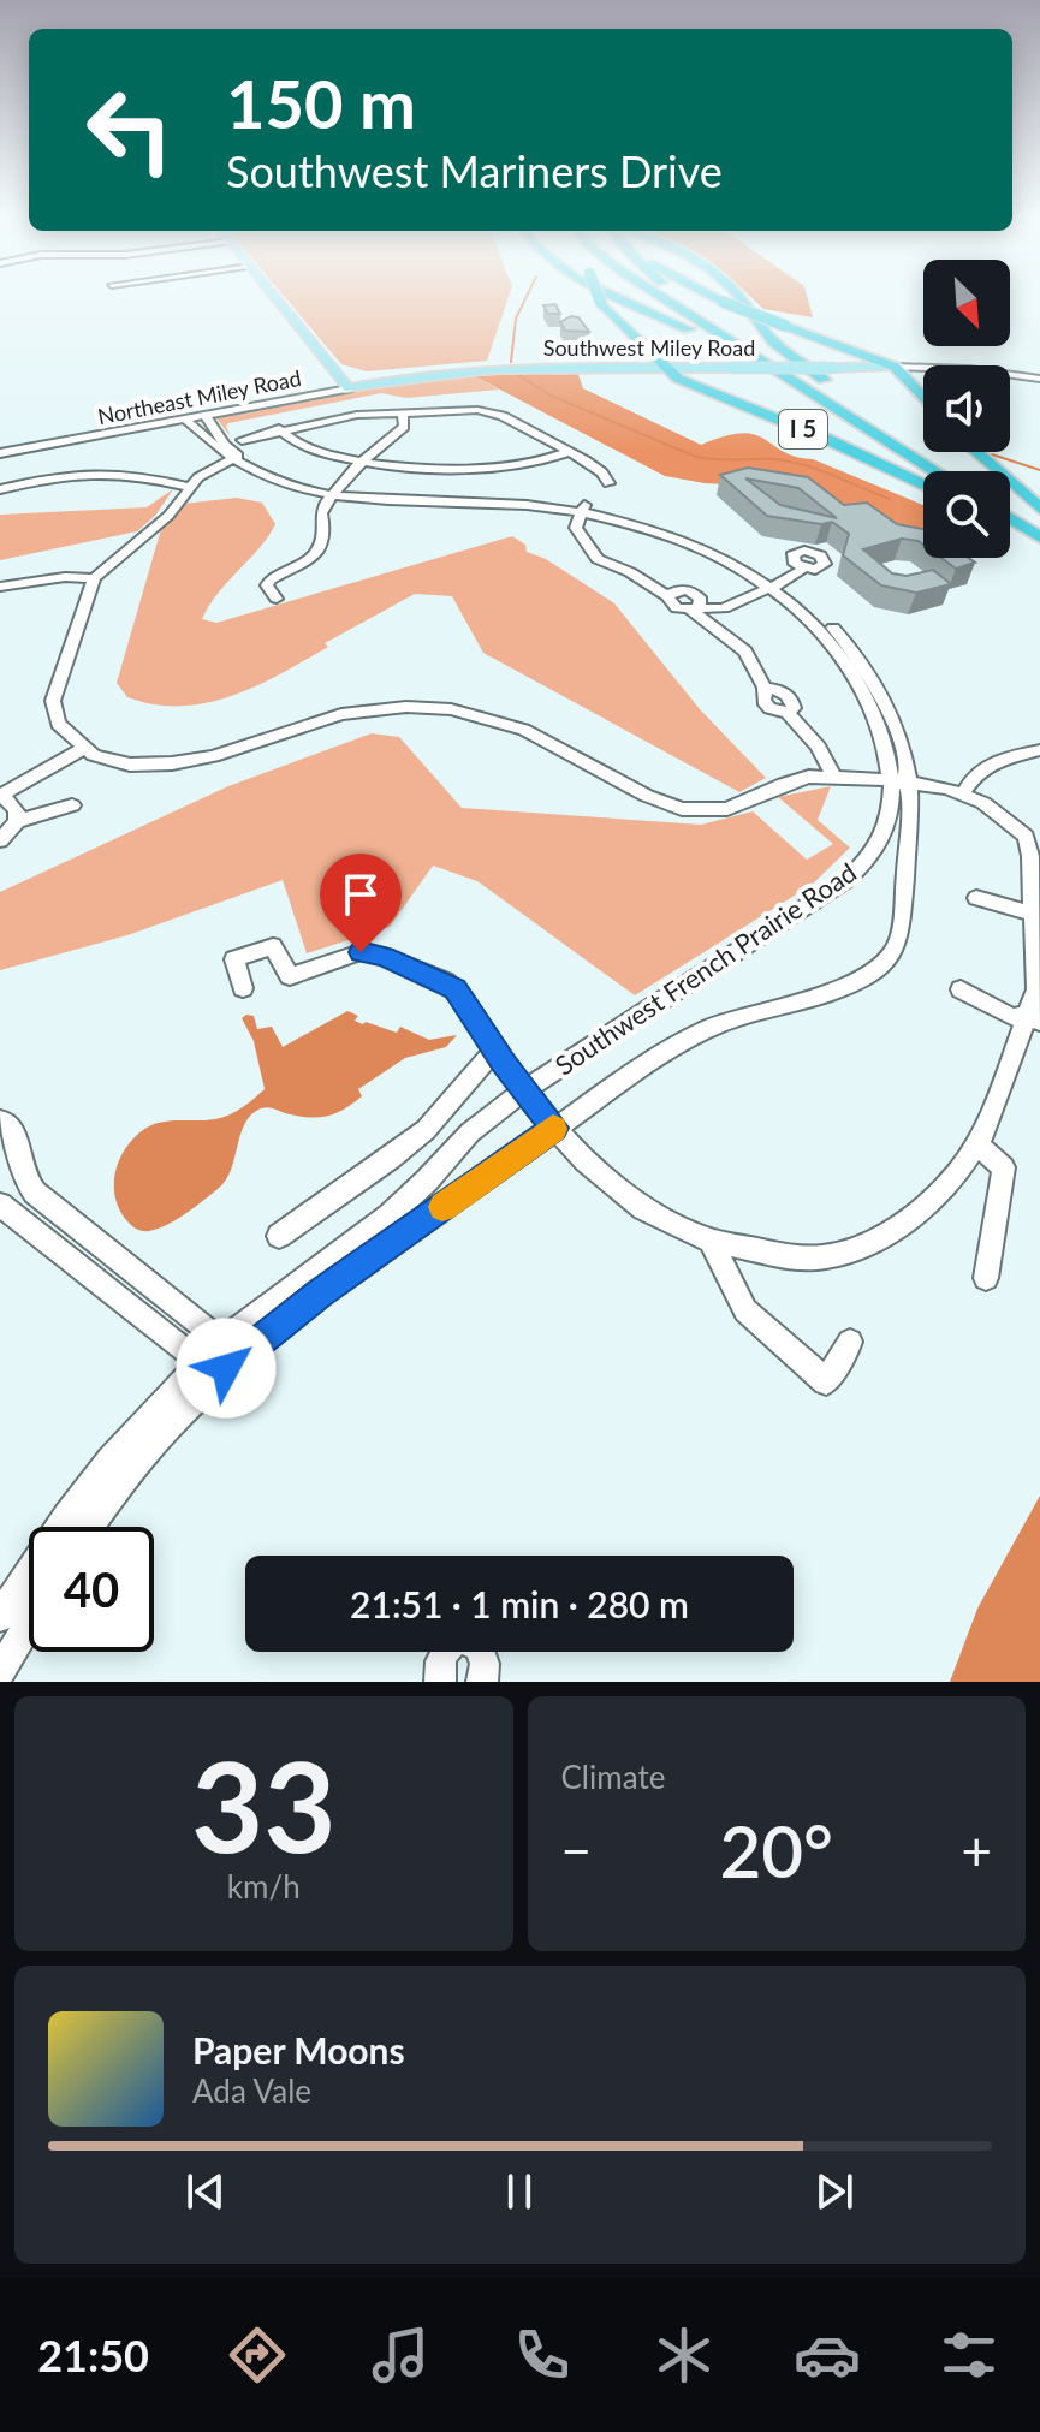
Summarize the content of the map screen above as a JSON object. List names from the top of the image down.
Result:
{
  "streets": {
    "highway": ["I 5"],
    "main road": ["Southwest Miley Road", "Northeast Miley Road"],
    "street": ["Southwest French Prairie Road"]
  },
  "crossings": [
    ["Southwest Miley Road", "Northeast Miley Road"],
    ["Southwest Miley Road", "I 5"],
    ["Northeast Miley Road", "Southwest French Prairie Road"]
  ],
  "north": "bottom right",
  "page": {
    "turn": ["150 m", "Southwest Mariners Drive"],
    "limit": "40",
    "trip": "21:51 · 1 min · 280 m",
    "tile": [
      ["33", "km/h"],
      "Climate"
    ],
    "heat": ["−", "20°", "+"],
    "song": ["Paper Moons", "Ada Vale"],
    "tabs": "21:50"
  }
}
